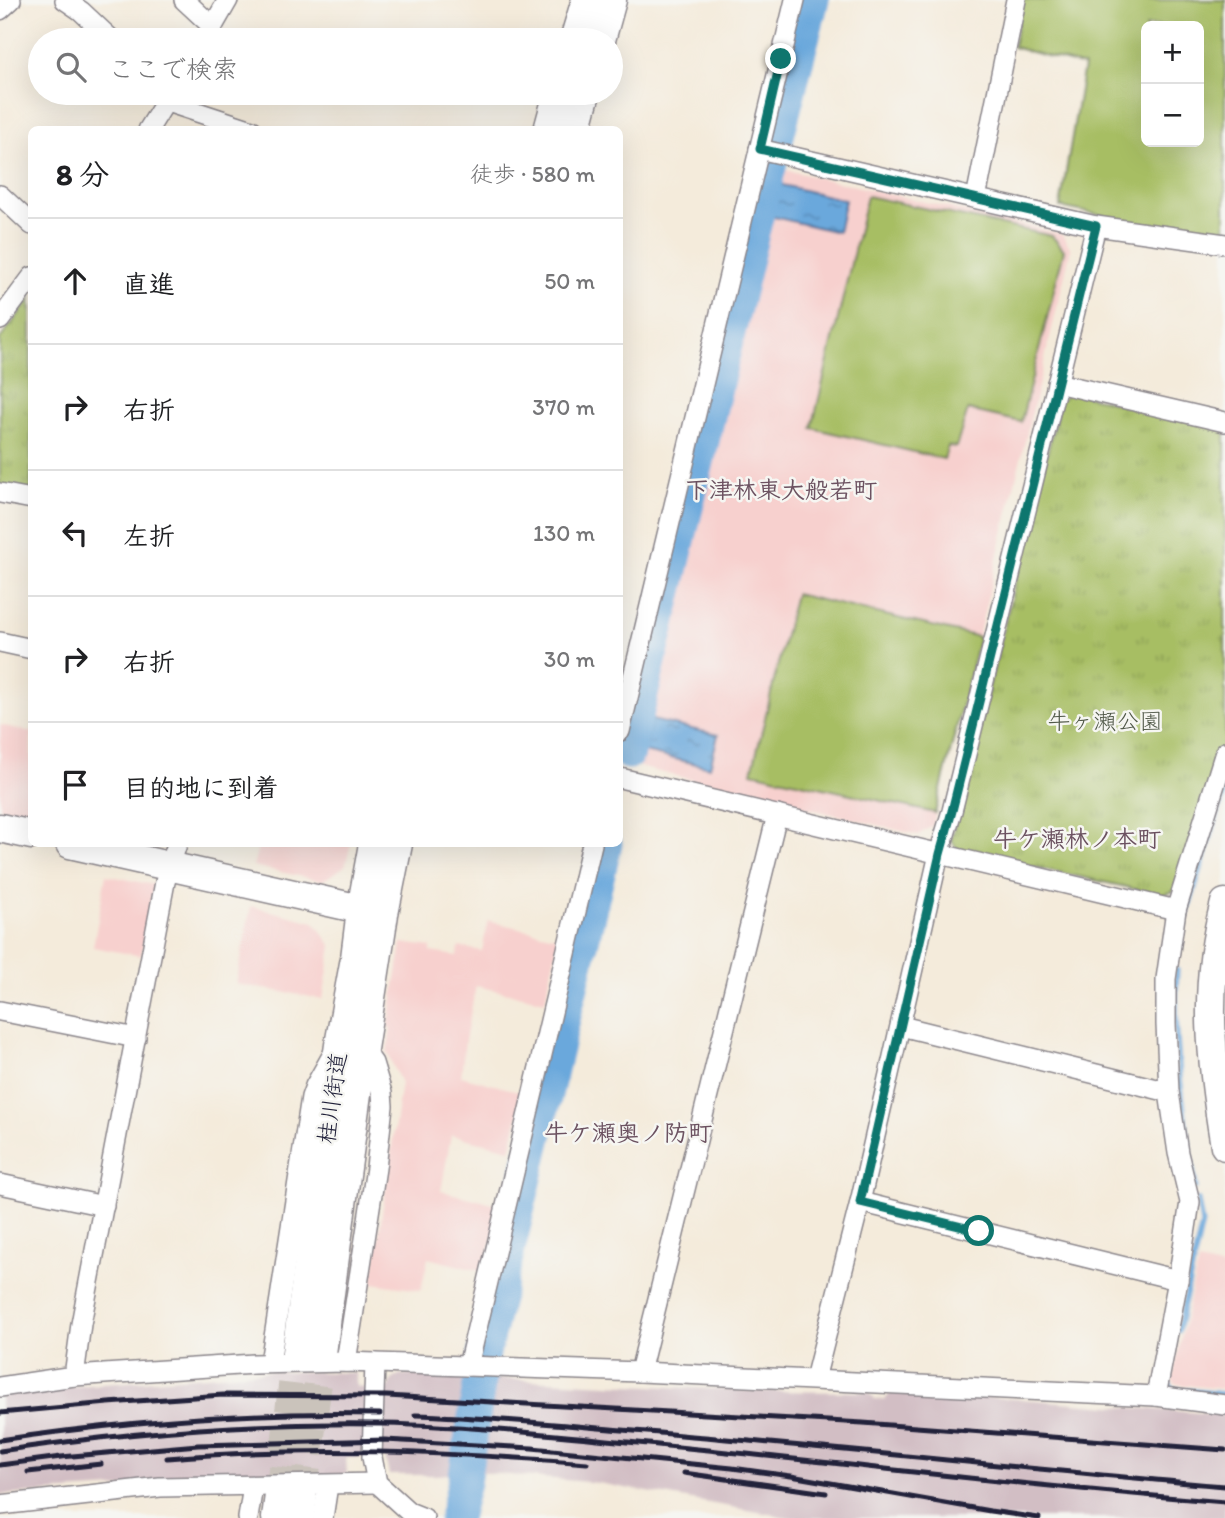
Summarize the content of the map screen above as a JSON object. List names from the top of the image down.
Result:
{
  "streets": {
    "street": ["桂川街道"]
  },
  "districts": ["下津林東大般若町", "牛ケ瀬林ノ本町", "牛ケ瀬奥ノ防町"],
  "parks": ["牛ヶ瀬公園"],
  "page": {
    "map_buttons": ["+", "−"],
    "search": "ここで検索",
    "heading": ["8 分", "徒歩 · 580 m"],
    "list": [
      ["直進", "50 m"],
      ["右折", "370 m"],
      ["左折", "130 m"],
      ["右折", "30 m"],
      "目的地に到着"
    ]
  }
}
